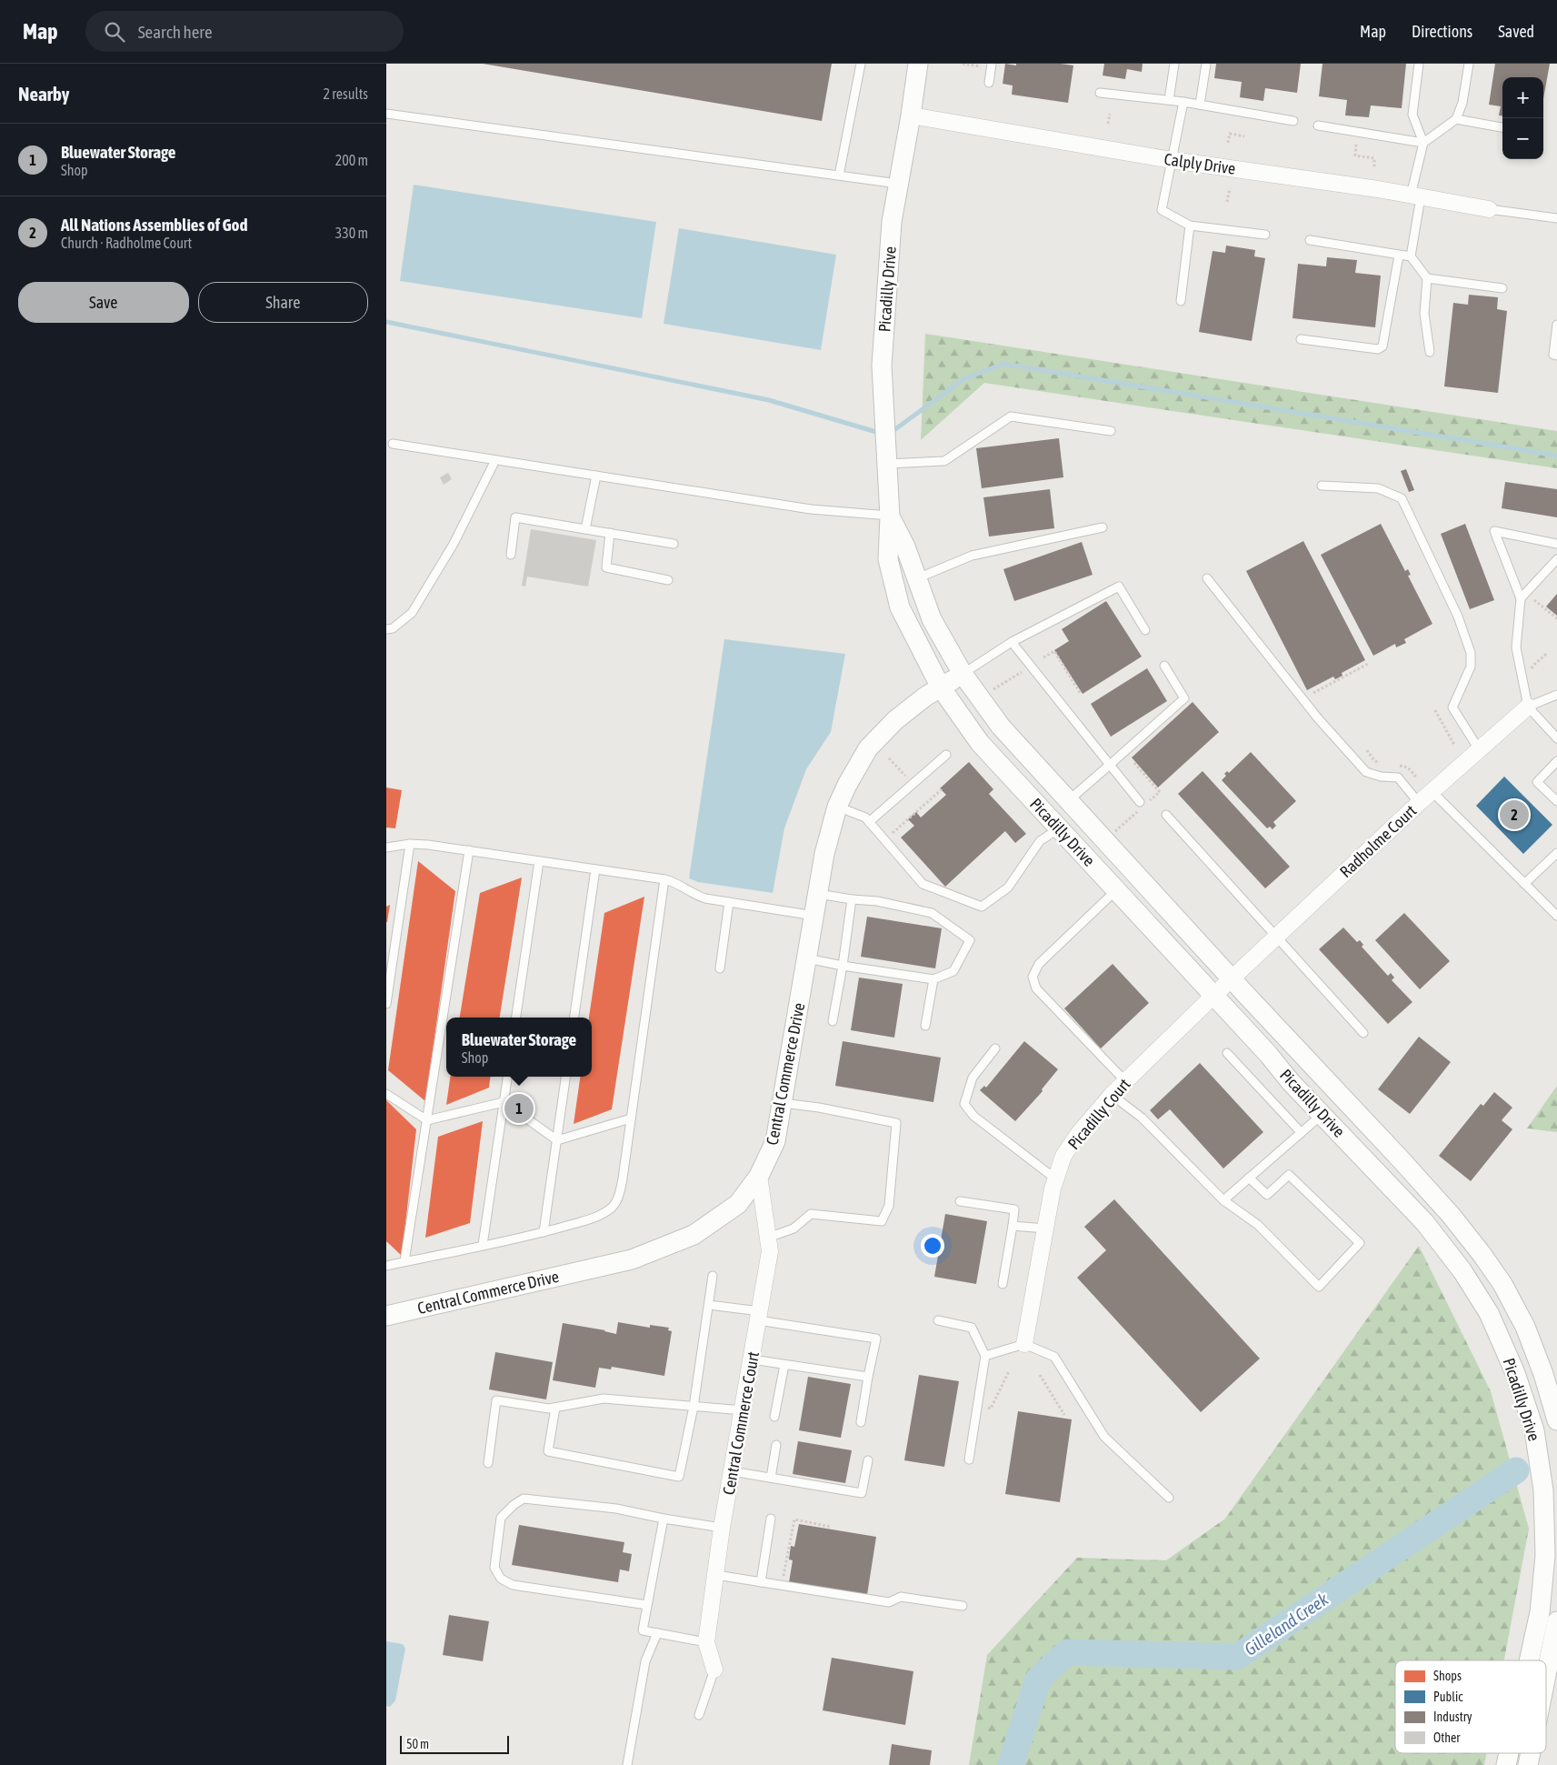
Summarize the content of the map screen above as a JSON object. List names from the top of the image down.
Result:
{
  "streets": {
    "street": [
      "Calply Drive",
      "Picadilly Drive",
      "Radholme Court",
      "Central Commerce Drive",
      "Picadilly Court",
      "Central Commerce Court"
    ]
  },
  "crossings": [
    ["Calply Drive", "Picadilly Drive"],
    ["Picadilly Drive", "Radholme Court"],
    ["Picadilly Drive", "Central Commerce Drive"],
    ["Picadilly Drive", "Picadilly Court"],
    ["Radholme Court", "Picadilly Court"],
    ["Central Commerce Drive", "Central Commerce Court"]
  ],
  "water": ["Gilleland Creek"],
  "legend": [
    "Shops",
    "Public",
    "Industry",
    "Other"
  ],
  "scale_bar": "50 m",
  "page": {
    "header": "Map",
    "search": "Search here",
    "nav": ["Map", "Directions", "Saved"],
    "heading": ["Nearby", "2 results"],
    "map_buttons": ["+", "−"],
    "list": [
      {
        "mark": "1",
        "name": "Bluewater Storage",
        "note": "Shop",
        "value": "200 m"
      },
      {
        "mark": "2",
        "name": "All Nations Assemblies of God",
        "note": "Church · Radholme Court",
        "value": "330 m"
      }
    ],
    "buttons": ["Save", "Share"],
    "pins": ["2", "1"],
    "popup": ["Bluewater Storage", "Shop"],
    "scale": "50 m"
  }
}
